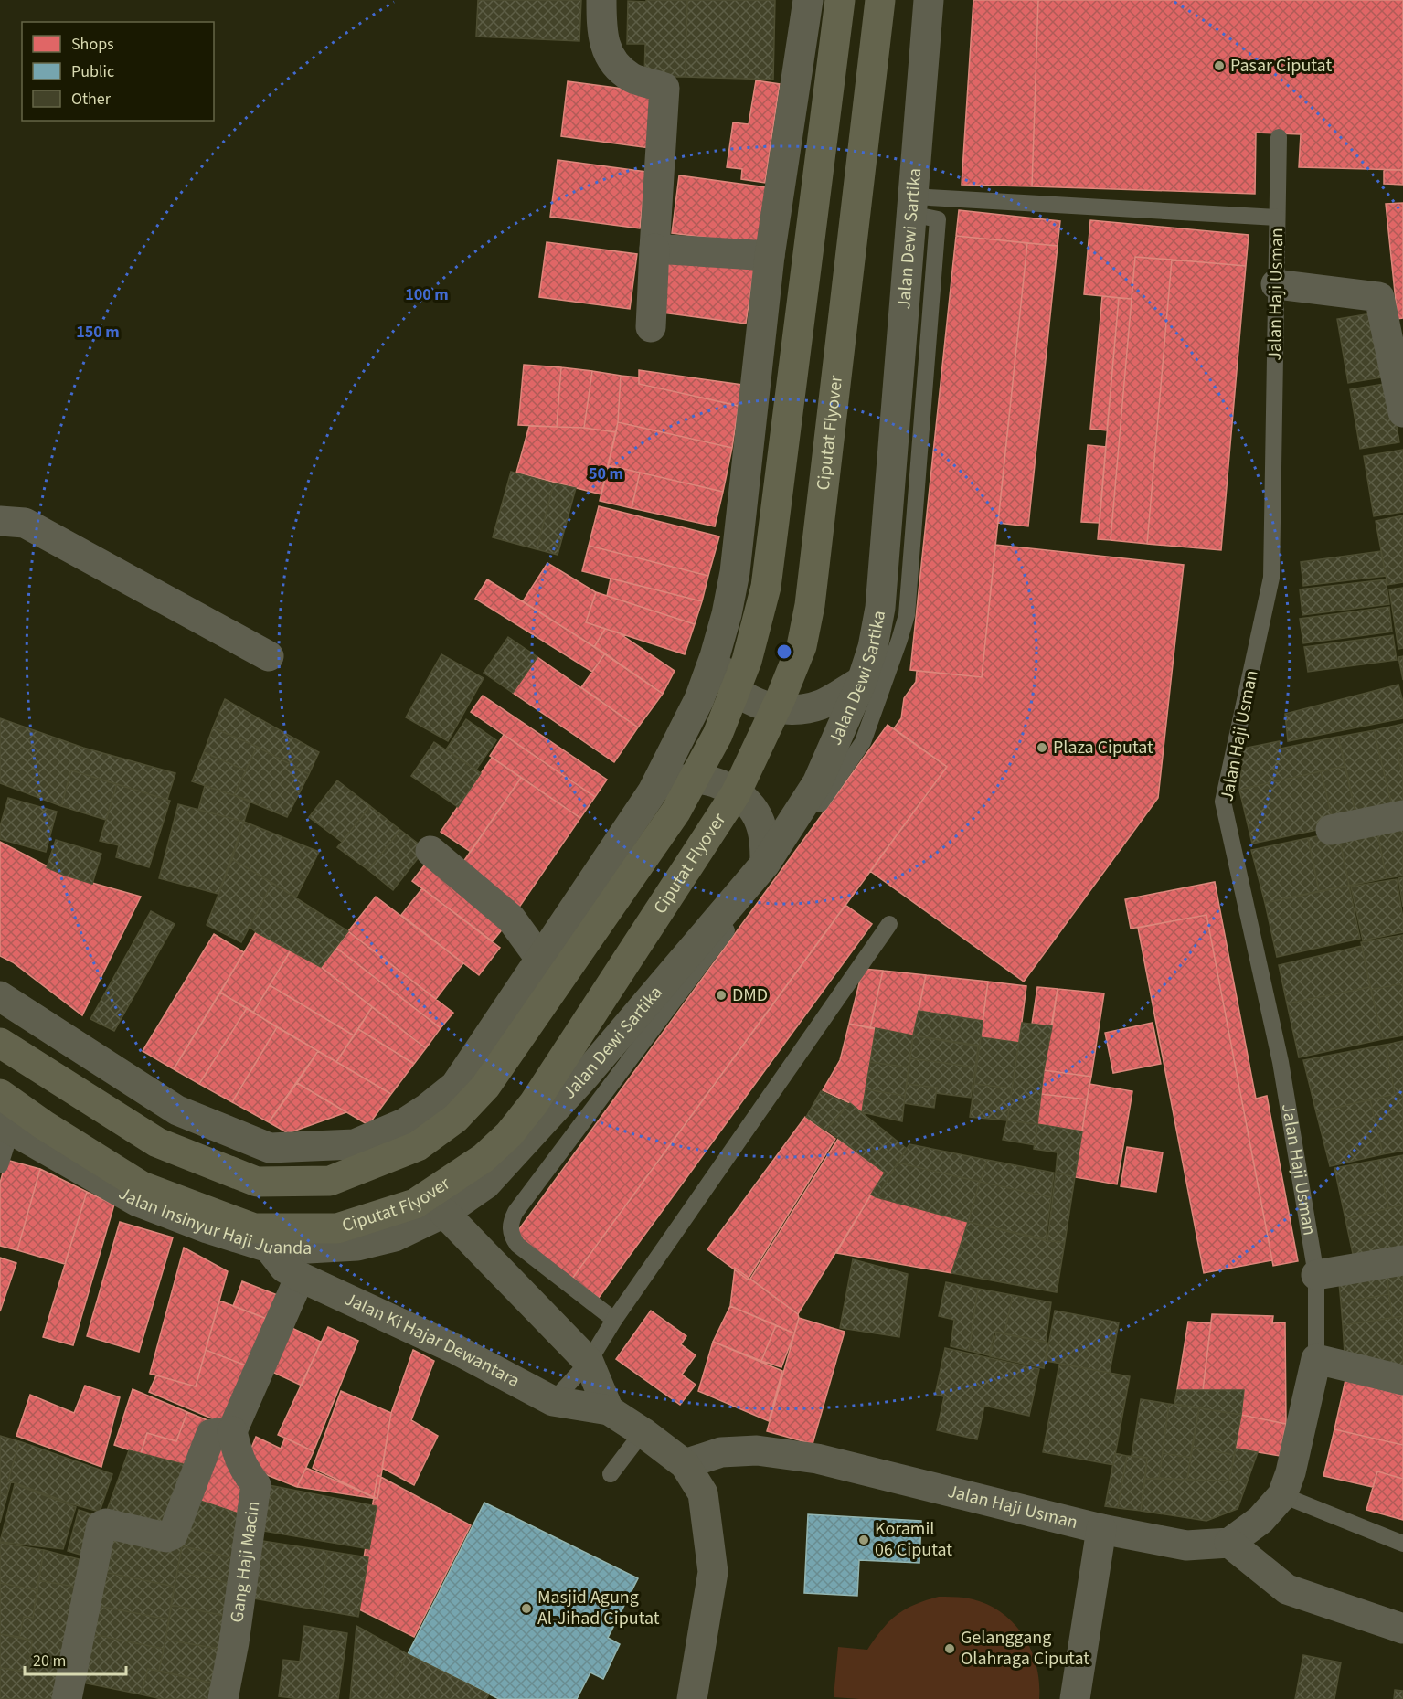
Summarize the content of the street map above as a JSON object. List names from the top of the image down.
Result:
{
  "streets": {
    "highway": ["Ciputat Flyover"],
    "main road": ["Jalan Dewi Sartika", "Jalan Insinyur Haji Juanda", "Jalan Ki Hajar Dewantara"],
    "street": ["Jalan Haji Usman", "Gang Haji Macin"]
  },
  "crossings": [
    ["Jalan Dewi Sartika", "Jalan Insinyur Haji Juanda"],
    ["Jalan Haji Usman", "Jalan Ki Hajar Dewantara"],
    ["Jalan Insinyur Haji Juanda", "Jalan Ki Hajar Dewantara"]
  ],
  "places": [
    "Pasar Ciputat",
    "Plaza Ciputat",
    "DMD",
    "Koramil 06 Ciputat",
    "Masjid Agung Al-Jihad Ciputat",
    "Gelanggang Olahraga Ciputat"
  ],
  "legend": ["Shops", "Public", "Other"],
  "scale_bar": "20 m",
  "rings": ["100 m", "150 m", "50 m"]
}
